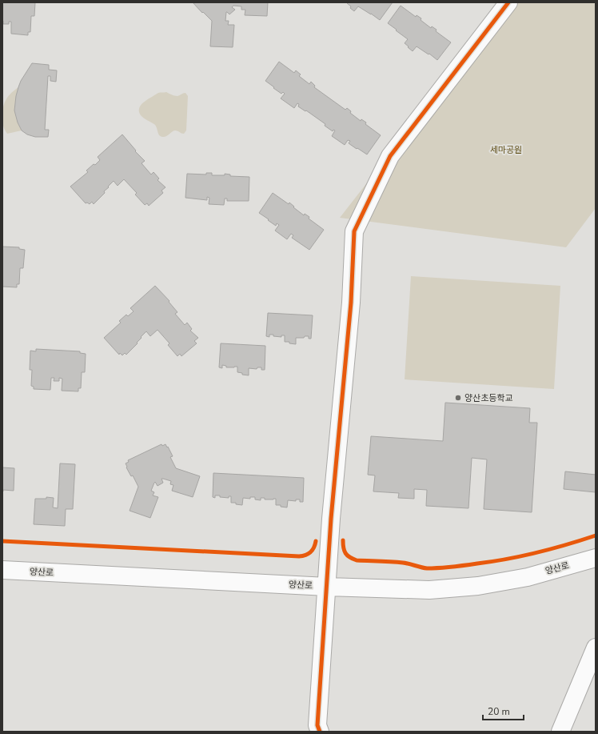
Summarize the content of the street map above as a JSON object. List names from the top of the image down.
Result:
{
  "streets": {
    "street": ["양산로"]
  },
  "parks": ["세마공원"],
  "places": ["양산초등학교"],
  "scale_bar": "20 m"
}
